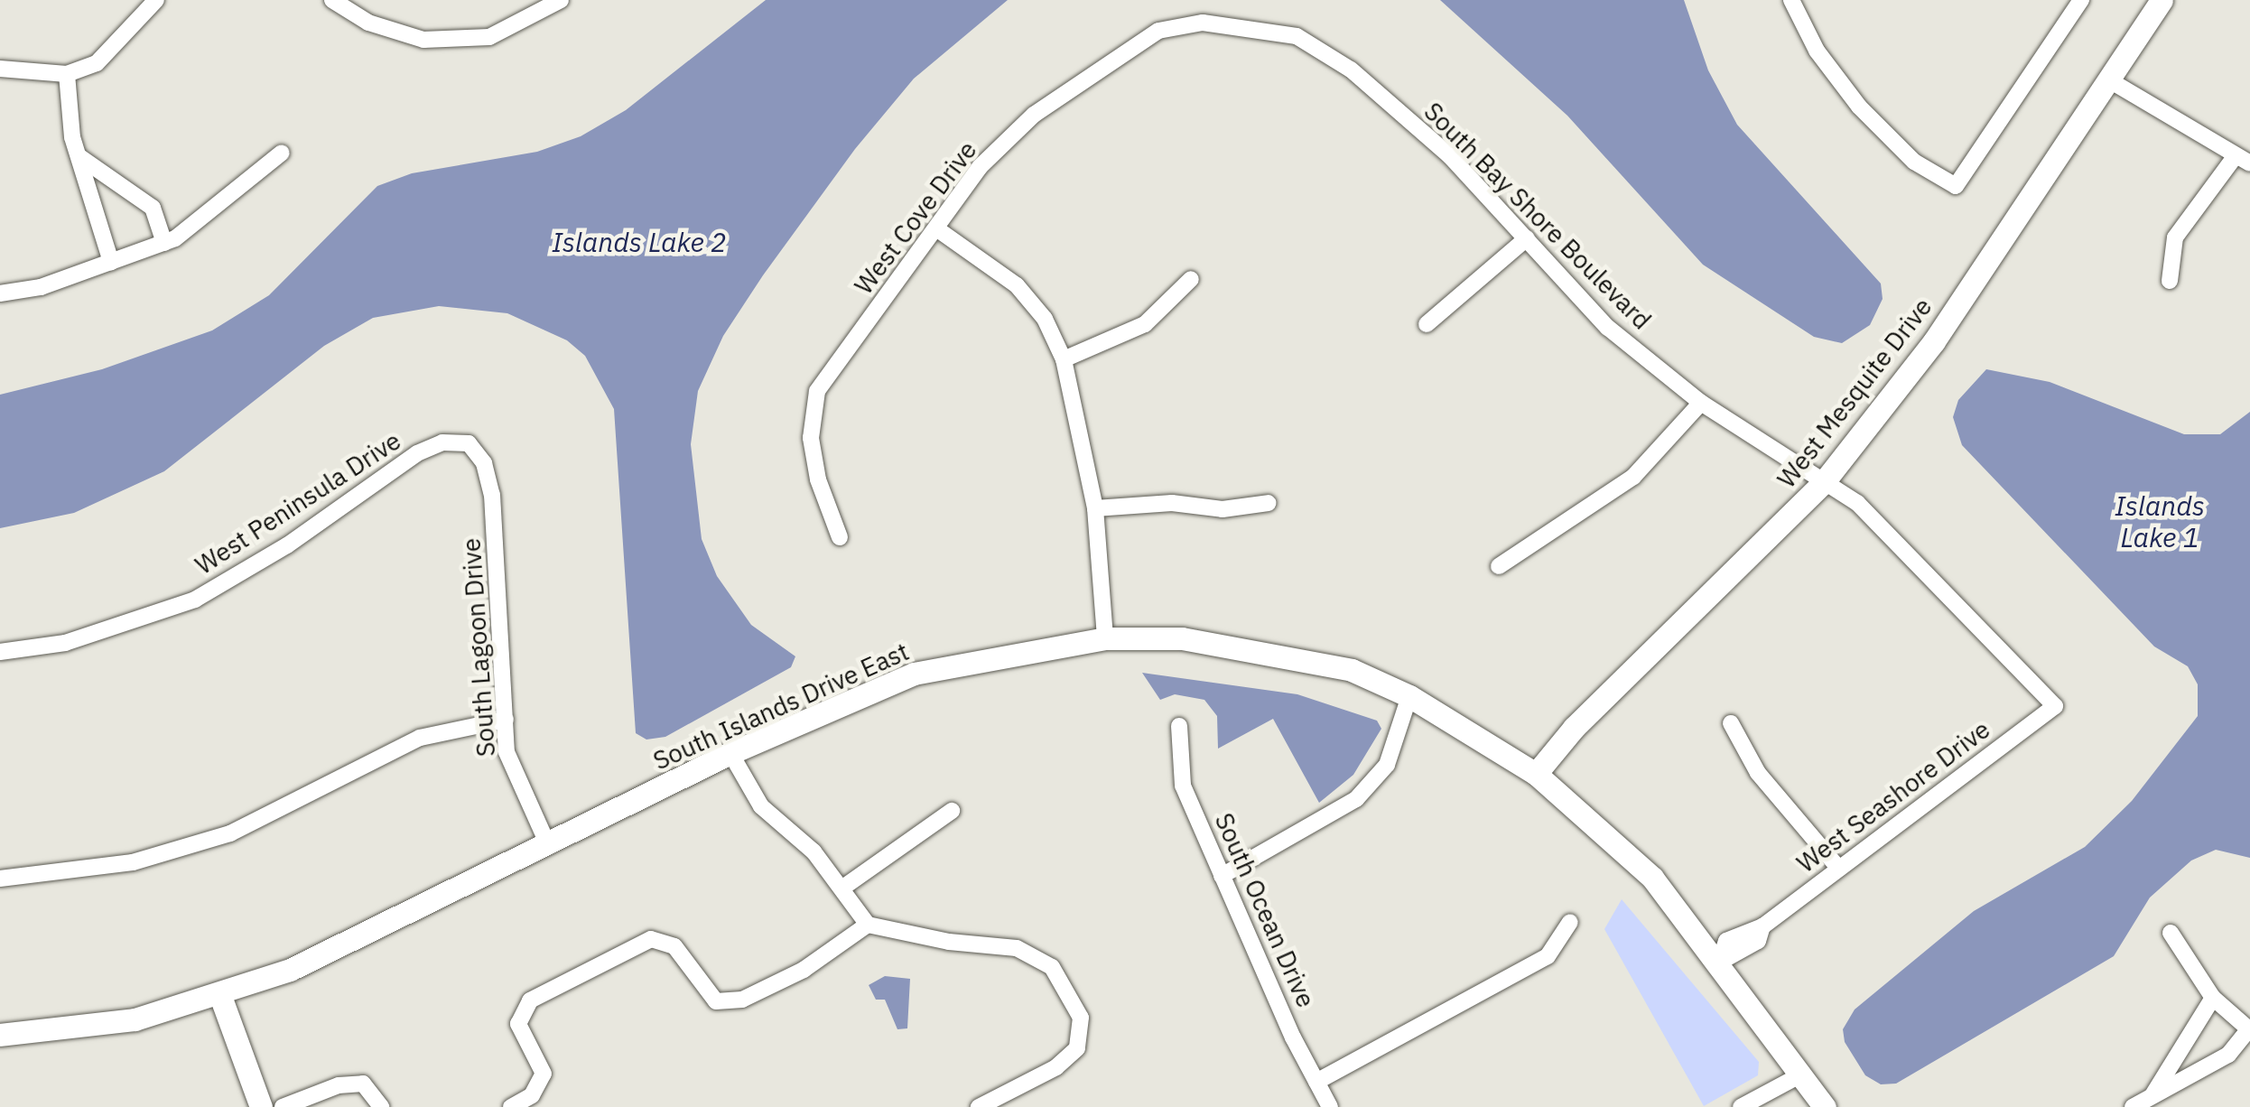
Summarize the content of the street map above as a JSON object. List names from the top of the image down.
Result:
{
  "streets": {
    "street": [
      "South Bay Shore Boulevard",
      "West Cove Drive",
      "West Mesquite Drive",
      "West Peninsula Drive",
      "South Lagoon Drive",
      "South Islands Drive East",
      "West Seashore Drive",
      "South Ocean Drive"
    ]
  },
  "crossings": [
    ["South Bay Shore Boulevard", "West Cove Drive"],
    ["South Bay Shore Boulevard", "West Mesquite Drive"],
    ["South Bay Shore Boulevard", "West Seashore Drive"],
    ["West Mesquite Drive", "South Islands Drive East"],
    ["West Peninsula Drive", "South Lagoon Drive"],
    ["South Lagoon Drive", "South Islands Drive East"],
    ["South Islands Drive East", "West Seashore Drive"]
  ],
  "water": ["Islands Lake 2", "Islands Lake 1"]
}
